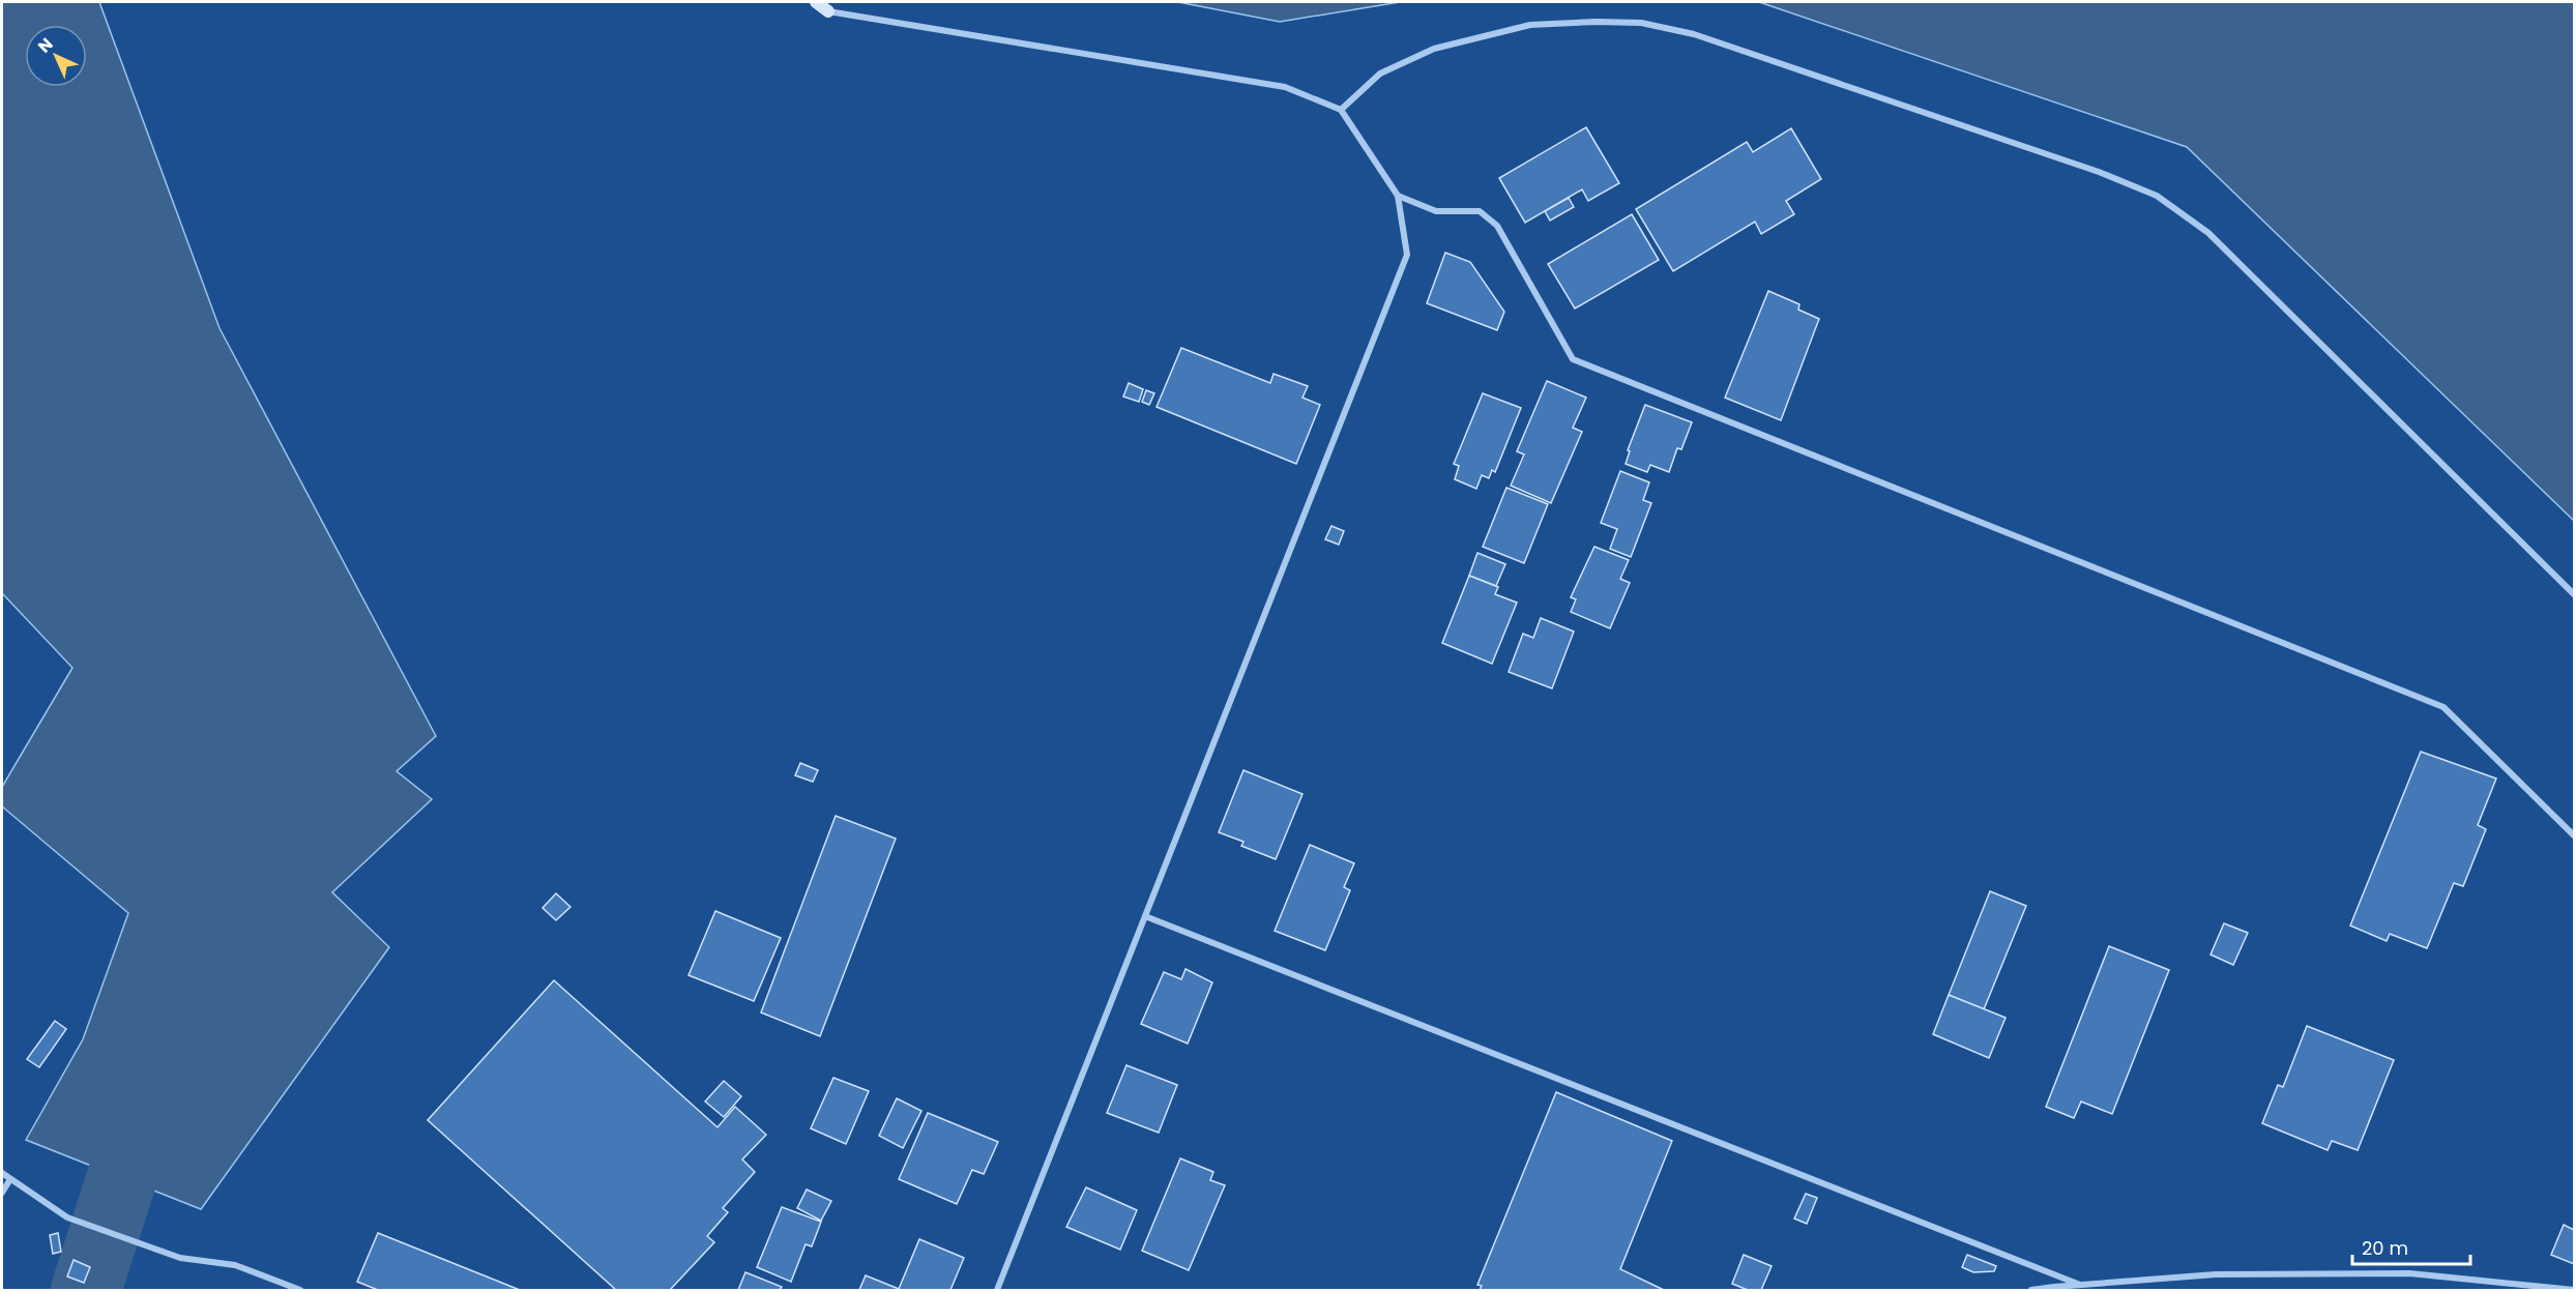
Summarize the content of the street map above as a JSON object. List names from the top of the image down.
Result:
{
  "scale_bar": "20 m",
  "north": "top left"
}
